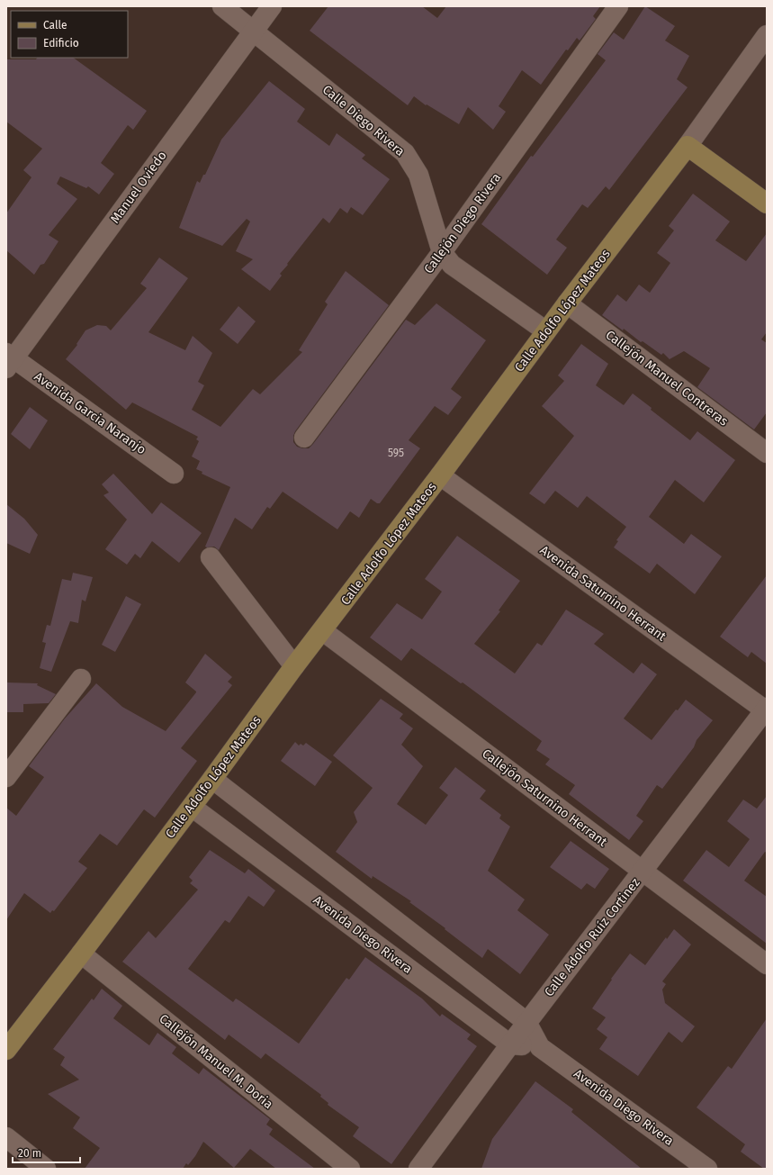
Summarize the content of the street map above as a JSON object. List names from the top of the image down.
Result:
{
  "streets": {
    "main road": ["Calle Adolfo López Mateos"],
    "street": [
      "Calle Diego Rivera",
      "Manuel Oviedo",
      "Callejón Diego Rivera",
      "Callejón Manuel Contreras",
      "Avenida Garcia Naranjo",
      "Avenida Saturnino Herrant",
      "Callejón Saturnino Herrant",
      "Avenida Diego Rivera",
      "Calle Adolfo Ruíz Cortinez",
      "Callejón Manuel M. Doria"
    ]
  },
  "crossings": [
    ["Calle Diego Rivera", "Manuel Oviedo"],
    ["Calle Diego Rivera", "Callejón Diego Rivera"],
    ["Calle Diego Rivera", "Calle Adolfo López Mateos"],
    ["Manuel Oviedo", "Avenida Garcia Naranjo"],
    ["Calle Adolfo López Mateos", "Callejón Manuel Contreras"],
    ["Calle Adolfo López Mateos", "Avenida Saturnino Herrant"],
    ["Calle Adolfo López Mateos", "Callejón Saturnino Herrant"],
    ["Calle Adolfo López Mateos", "Avenida Diego Rivera"],
    ["Calle Adolfo López Mateos", "Callejón Manuel M. Doria"],
    ["Avenida Saturnino Herrant", "Calle Adolfo Ruíz Cortinez"],
    ["Callejón Saturnino Herrant", "Calle Adolfo Ruíz Cortinez"],
    ["Avenida Diego Rivera", "Calle Adolfo Ruíz Cortinez"]
  ],
  "house_numbers": ["595"],
  "legend": ["Calle", "Edificio"],
  "scale_bar": "20 m"
}
